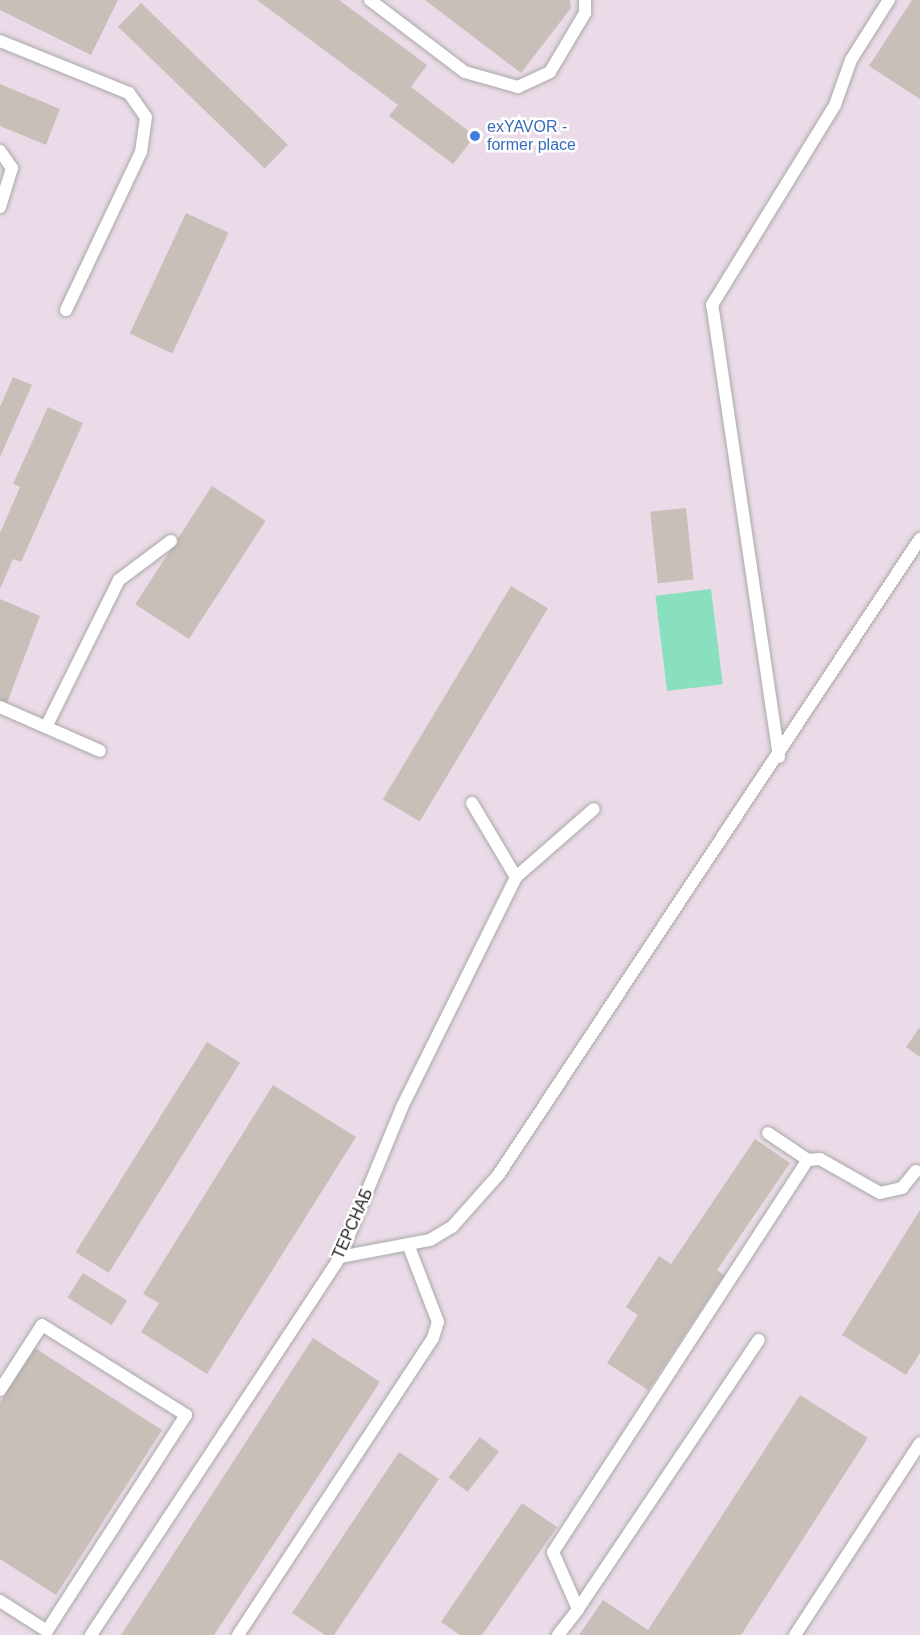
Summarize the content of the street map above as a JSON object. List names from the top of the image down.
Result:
{
  "streets": {
    "lane": ["ТЕРСНАБ"]
  },
  "places": ["exYAVOR - former place"]
}
